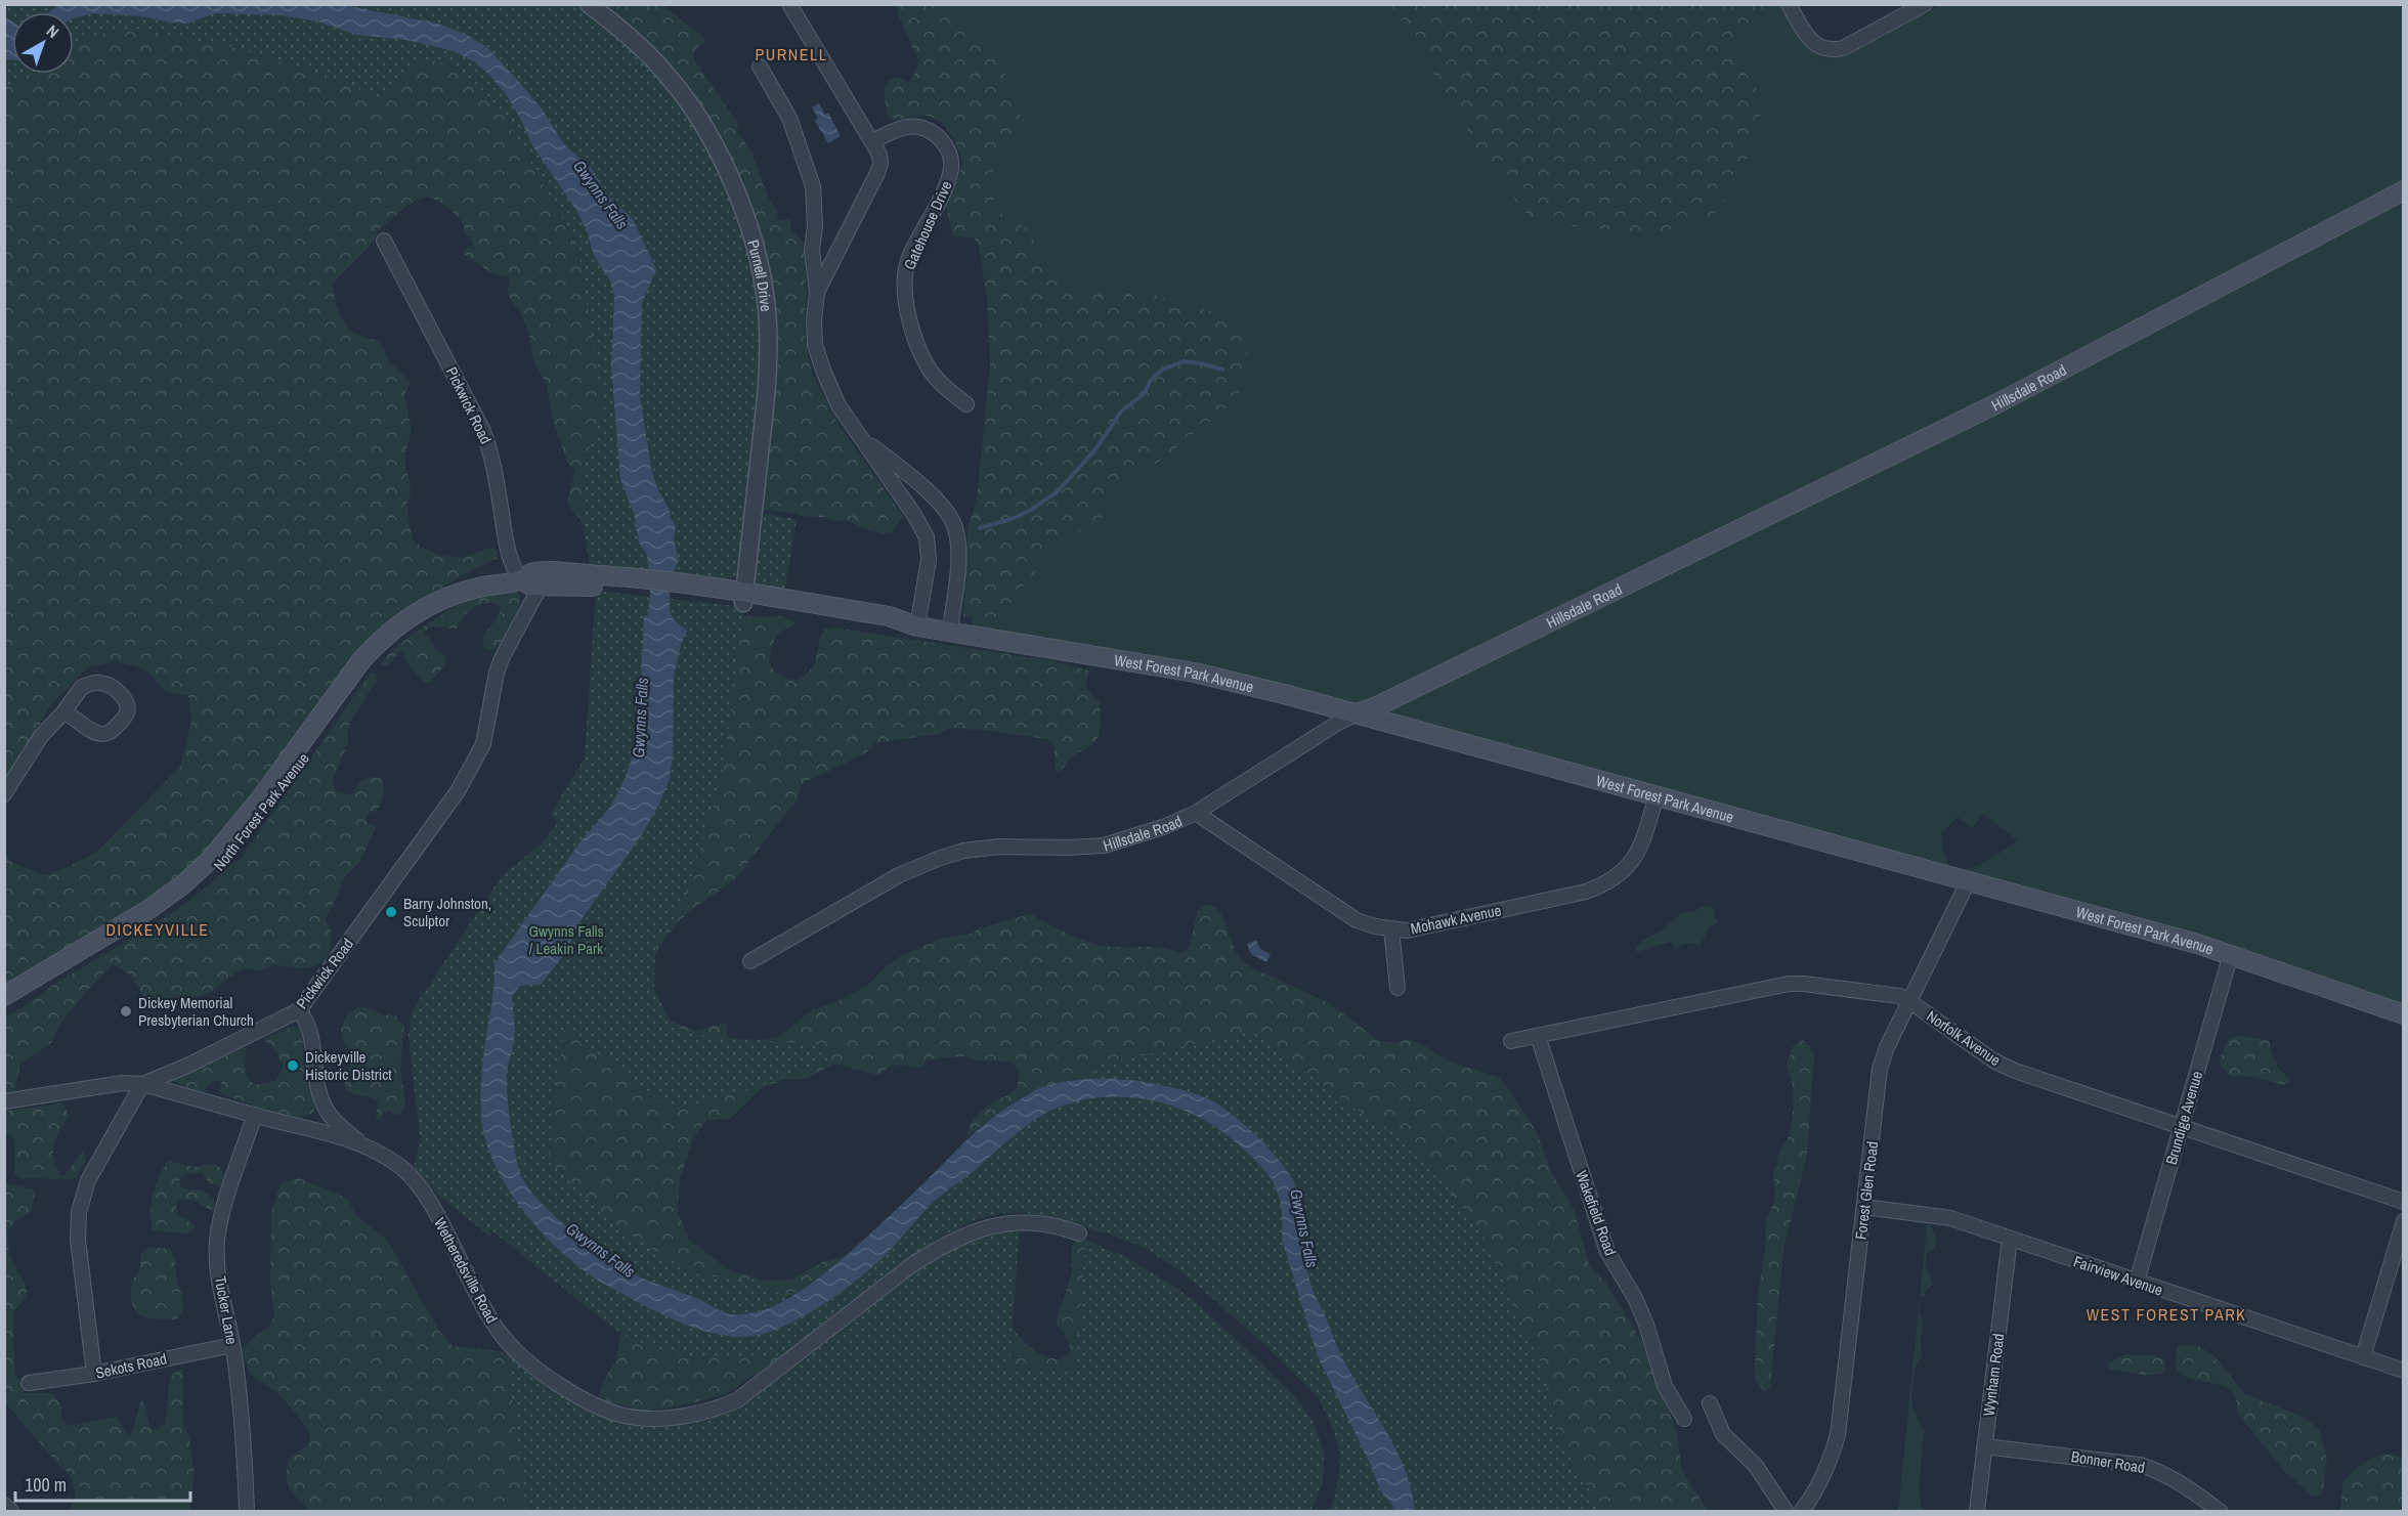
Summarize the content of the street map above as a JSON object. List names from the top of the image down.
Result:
{
  "streets": {
    "main road": ["Hillsdale Road", "West Forest Park Avenue", "North Forest Park Avenue"],
    "street": [
      "Gatehouse Drive",
      "Purnell Drive",
      "Pickwick Road",
      "Mohawk Avenue",
      "Norfolk Avenue",
      "Brundige Avenue",
      "Forest Glen Road",
      "Wakefield Road",
      "Wetheredsville Road",
      "Fairview Avenue",
      "Tucker Lane",
      "Sekots Road",
      "Wynham Road",
      "Bonner Road"
    ]
  },
  "crossings": [
    ["Purnell Drive", "West Forest Park Avenue"],
    ["Hillsdale Road", "West Forest Park Avenue"],
    ["Hillsdale Road", "Mohawk Avenue"],
    ["Pickwick Road", "North Forest Park Avenue"],
    ["Pickwick Road", "Wetheredsville Road"],
    ["West Forest Park Avenue", "North Forest Park Avenue"],
    ["West Forest Park Avenue", "Mohawk Avenue"],
    ["West Forest Park Avenue", "Brundige Avenue"],
    ["West Forest Park Avenue", "Forest Glen Road"],
    ["Norfolk Avenue", "Brundige Avenue"],
    ["Norfolk Avenue", "Forest Glen Road"],
    ["Norfolk Avenue", "Wakefield Road"],
    ["Brundige Avenue", "Fairview Avenue"],
    ["Forest Glen Road", "Fairview Avenue"],
    ["Wetheredsville Road", "Tucker Lane"],
    ["Fairview Avenue", "Wynham Road"],
    ["Tucker Lane", "Sekots Road"],
    ["Wynham Road", "Bonner Road"]
  ],
  "districts": ["PURNELL", "DICKEYVILLE", "WEST FOREST PARK"],
  "water": ["Gwynns Falls"],
  "parks": ["Gwynns Falls / Leakin Park"],
  "places": ["Barry Johnston, Sculptor", "Dickey Memorial Presbyterian Church", "Dickeyville Historic District"],
  "scale_bar": "100 m",
  "north": "top right"
}
